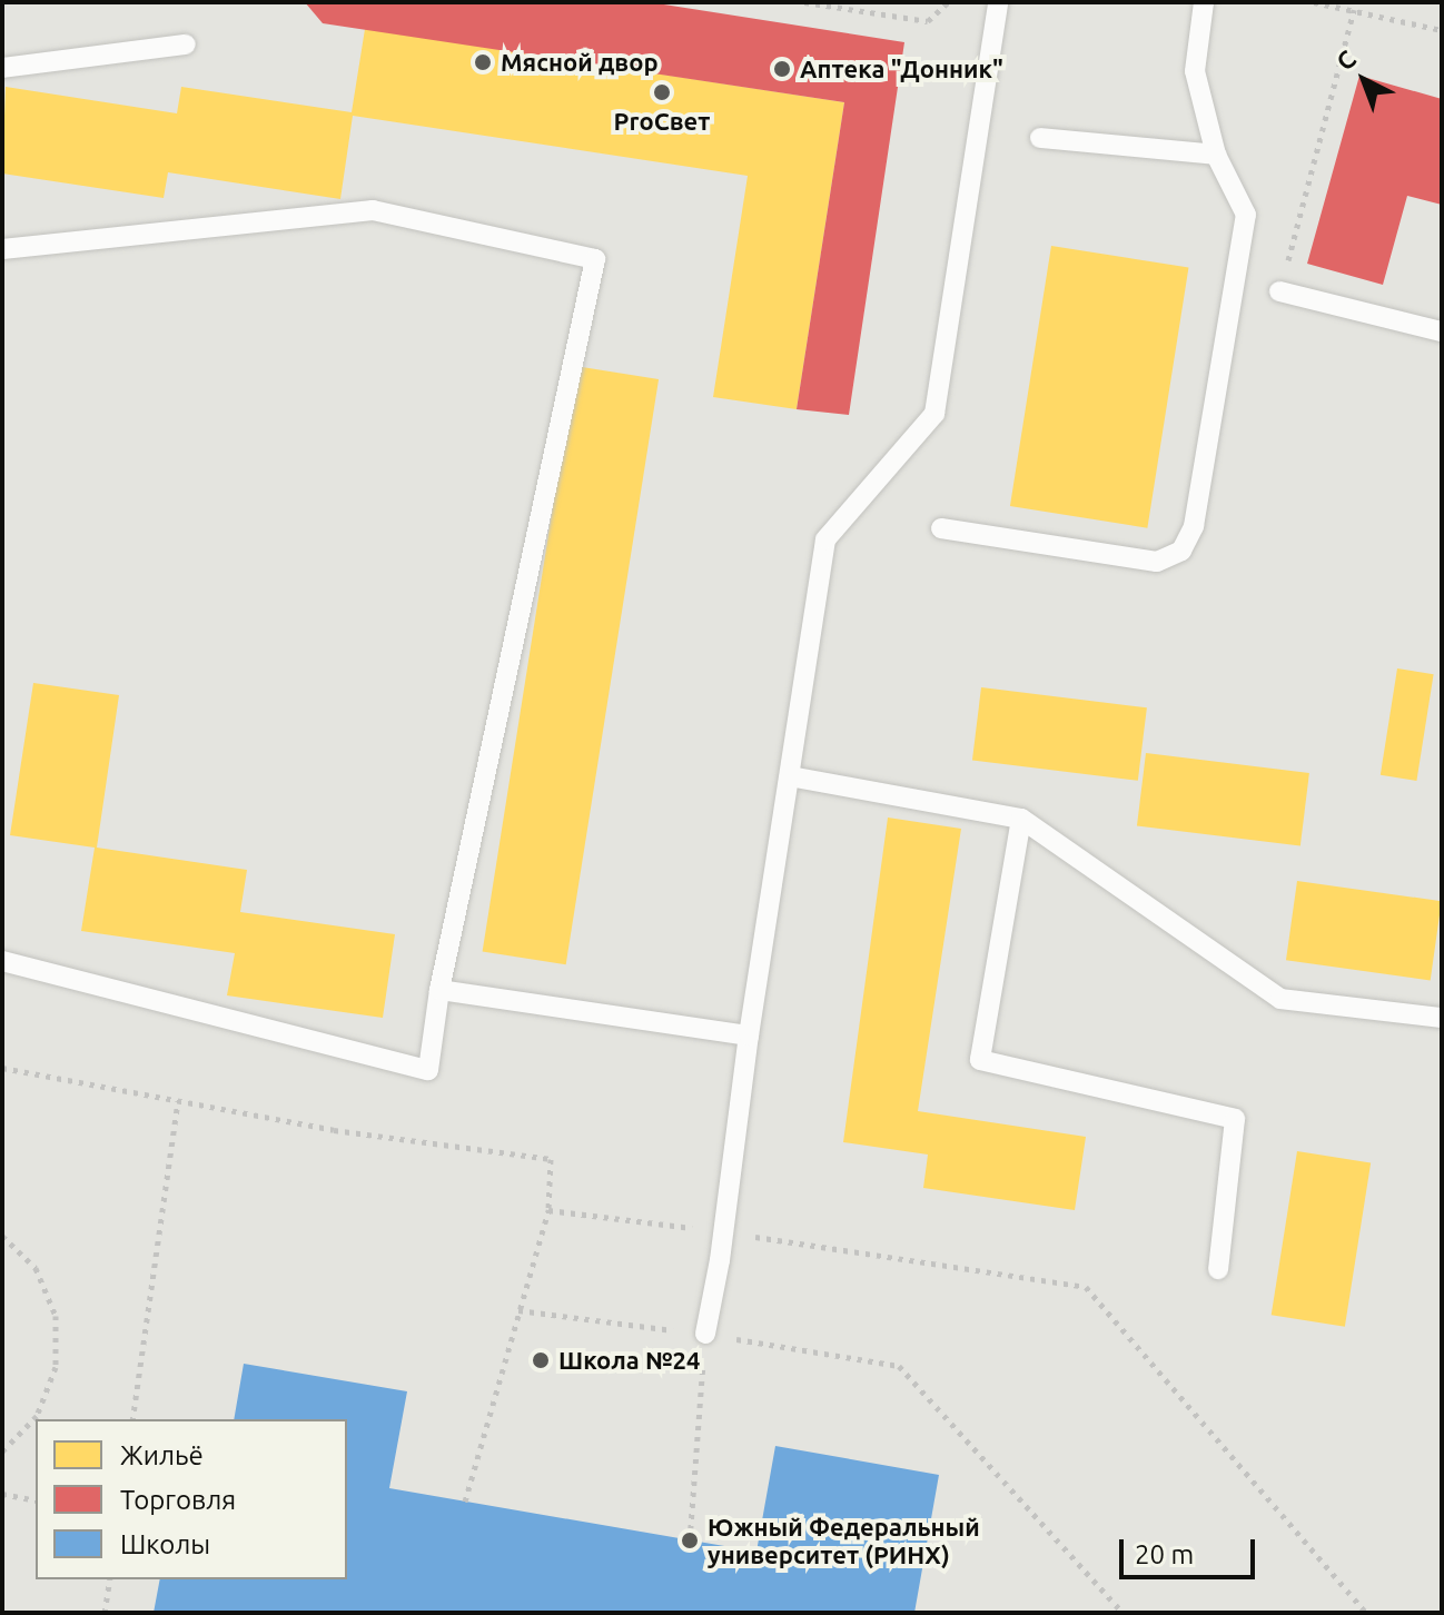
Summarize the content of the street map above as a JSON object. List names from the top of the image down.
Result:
{
  "places": [
    "Мясной двор",
    "Аптека \"Донник\"",
    "ProСвет",
    "Школа №24",
    "Южный Федеральный университет (РИНХ)"
  ],
  "legend": ["Жильё", "Торговля", "Школы"],
  "scale_bar": "20 m",
  "north": "top left"
}
